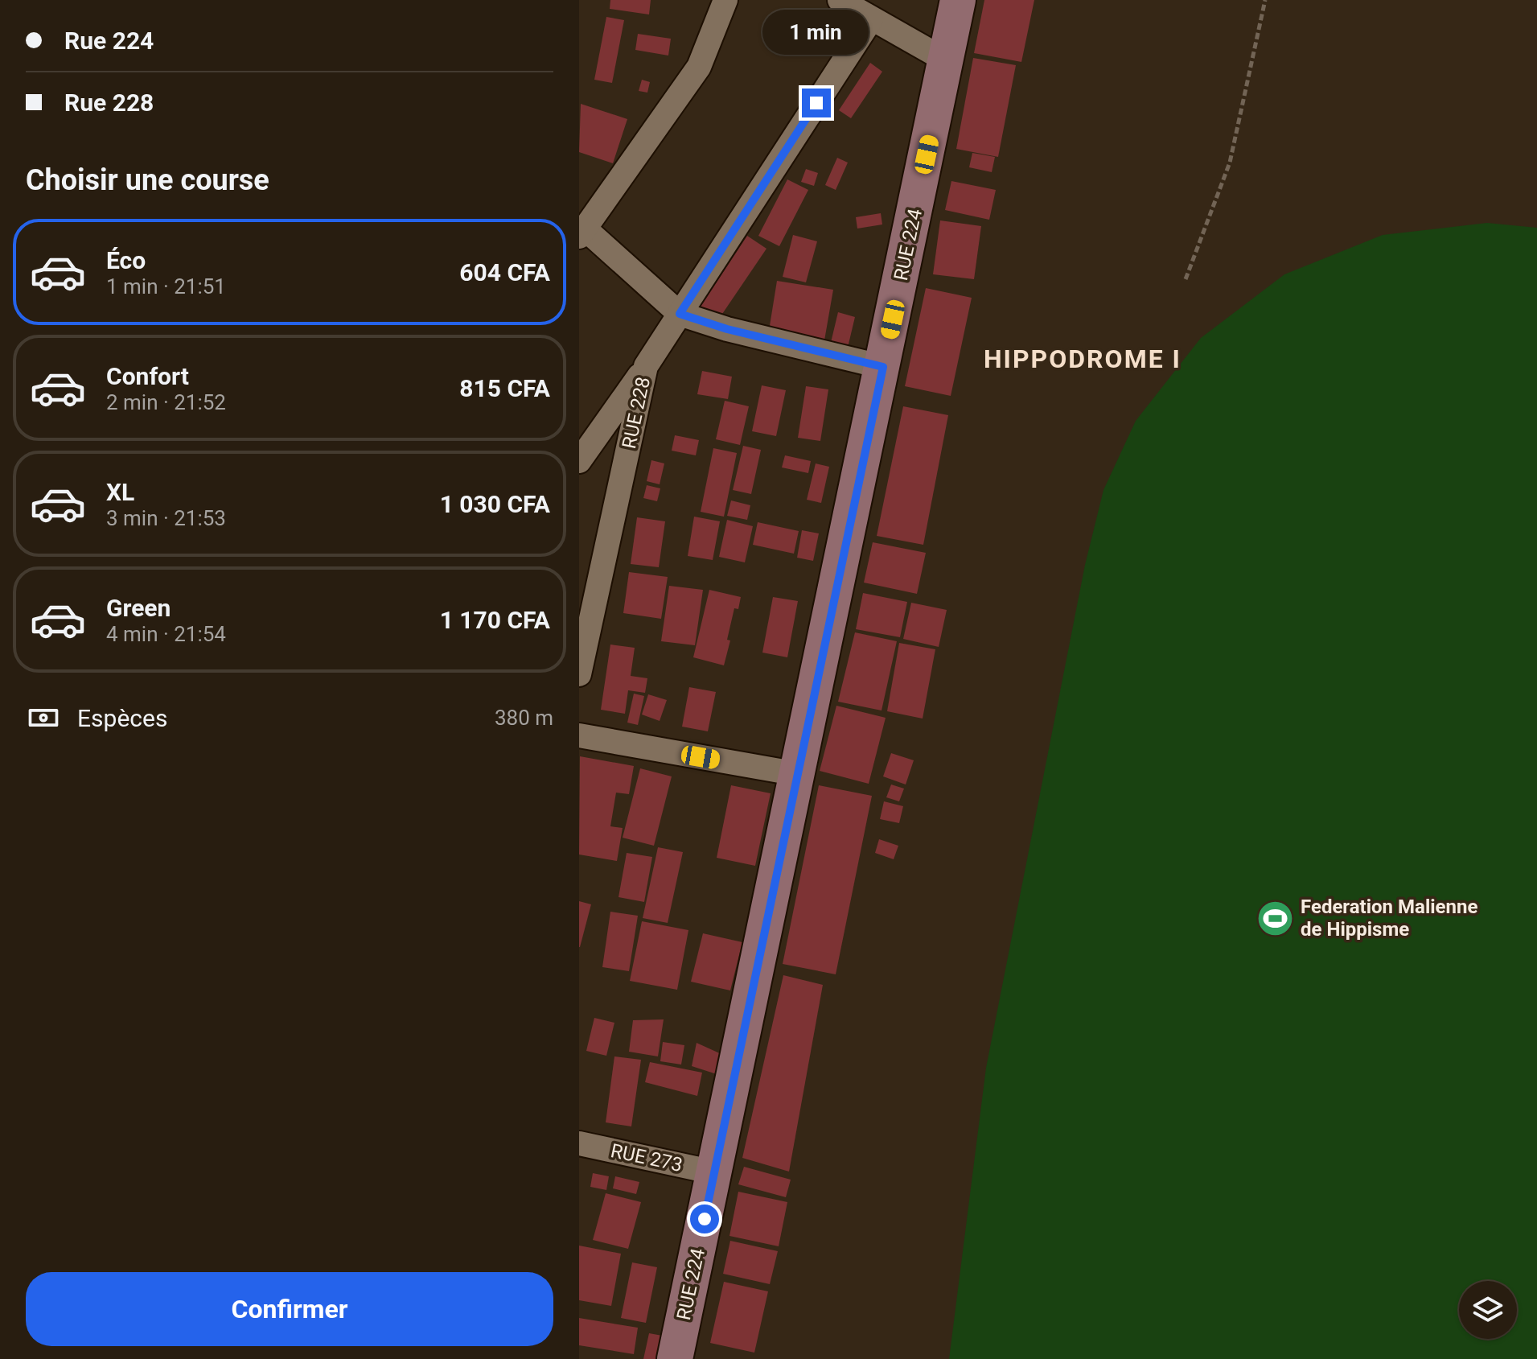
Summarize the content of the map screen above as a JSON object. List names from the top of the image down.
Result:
{
  "streets": {
    "street": ["RUE 224", "RUE 228", "RUE 273"]
  },
  "crossings": [
    ["RUE 224", "RUE 273"]
  ],
  "districts": ["HIPPODROME I"],
  "places": {
    "sports": ["Federation Malienne de Hippisme"]
  },
  "page": {
    "banner": ["Rue 224", "Rue 228"],
    "bubble": "1 min",
    "heading": "Choisir une course",
    "list": [
      {
        "name": "Éco",
        "note": "1 min · 21:51",
        "value": "604 CFA"
      },
      {
        "name": "Confort",
        "note": "2 min · 21:52",
        "value": "815 CFA"
      },
      {
        "name": "XL",
        "note": "3 min · 21:53",
        "value": "1 030 CFA"
      },
      {
        "name": "Green",
        "note": "4 min · 21:54",
        "value": "1 170 CFA"
      }
    ],
    "pay": ["Espèces", "380 m"],
    "buttons": "Confirmer"
  }
}
